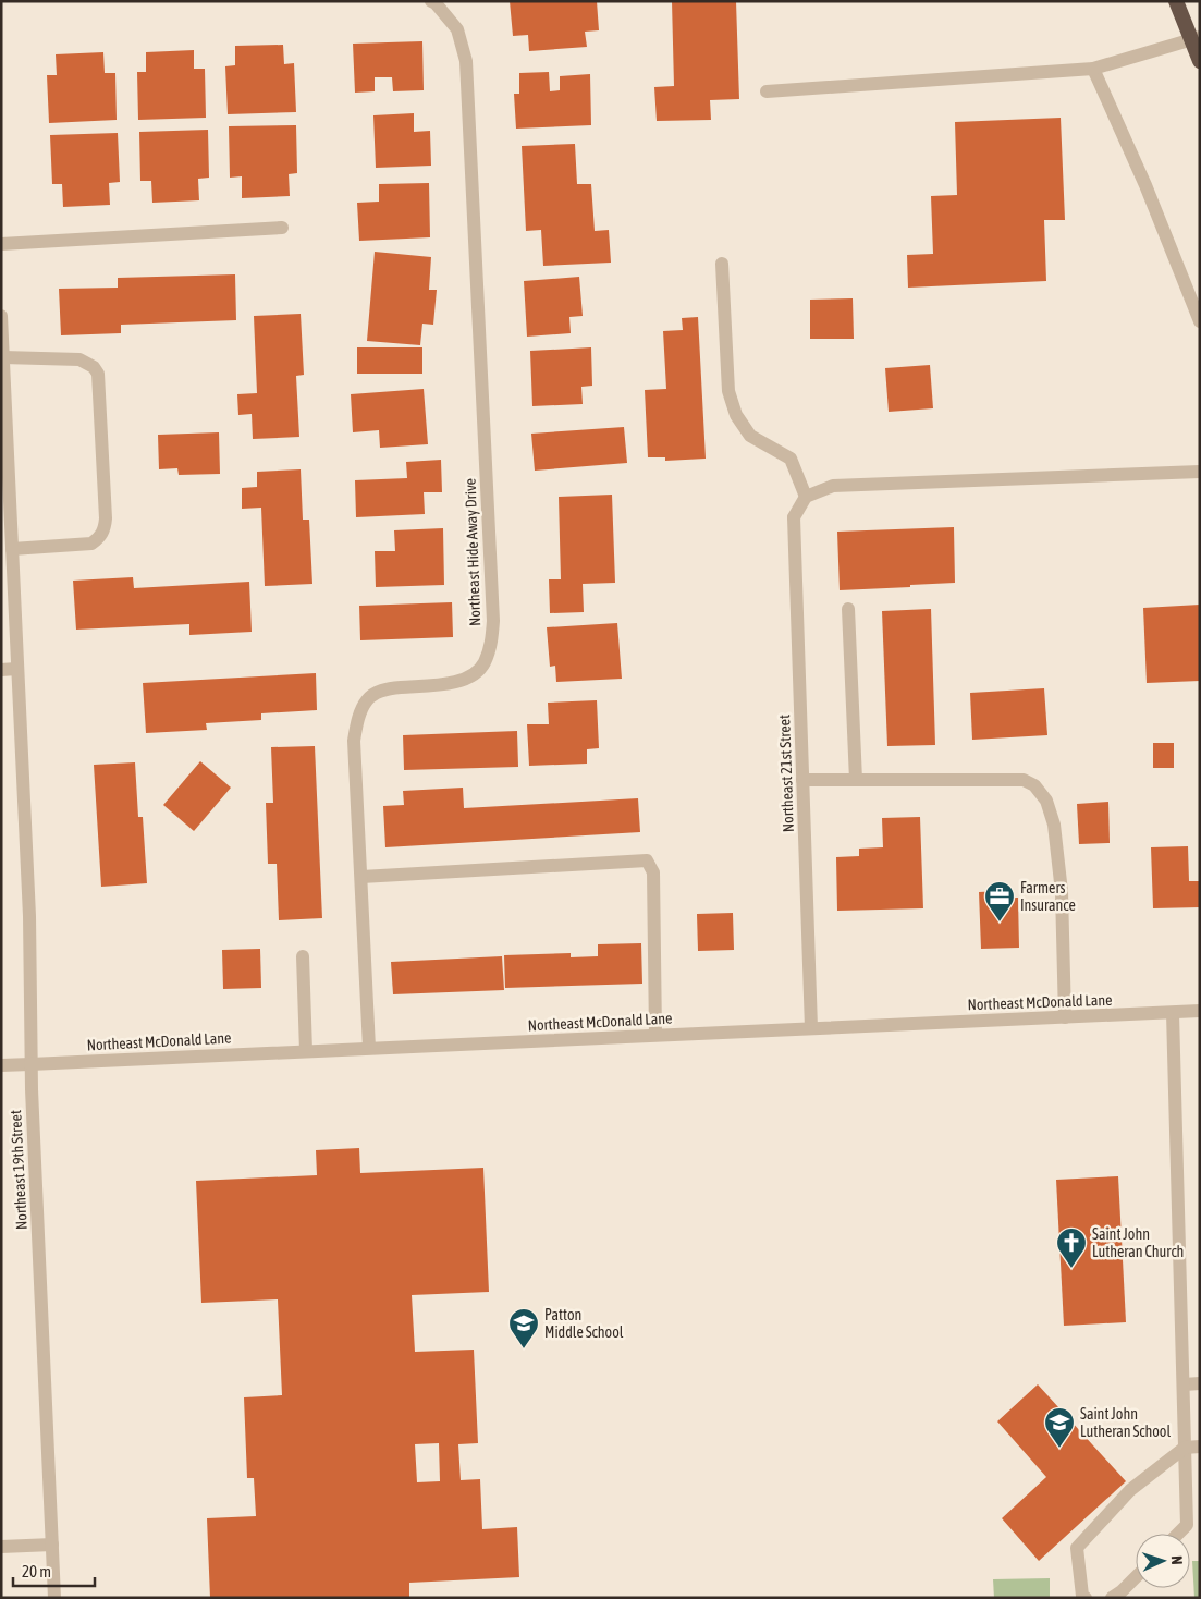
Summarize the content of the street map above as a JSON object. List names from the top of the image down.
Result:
{
  "streets": {
    "street": [
      "Northeast Hide Away Drive",
      "Northeast 21st Street",
      "Northeast McDonald Lane",
      "Northeast 19th Street"
    ]
  },
  "crossings": [
    ["Northeast Hide Away Drive", "Northeast McDonald Lane"],
    ["Northeast 21st Street", "Northeast McDonald Lane"],
    ["Northeast McDonald Lane", "Northeast 19th Street"]
  ],
  "places": {
    "office": ["Farmers Insurance"],
    "church": ["Saint John Lutheran Church"],
    "school or university": ["Patton Middle School", "Saint John Lutheran School"]
  },
  "scale_bar": "20 m",
  "north": "right"
}
